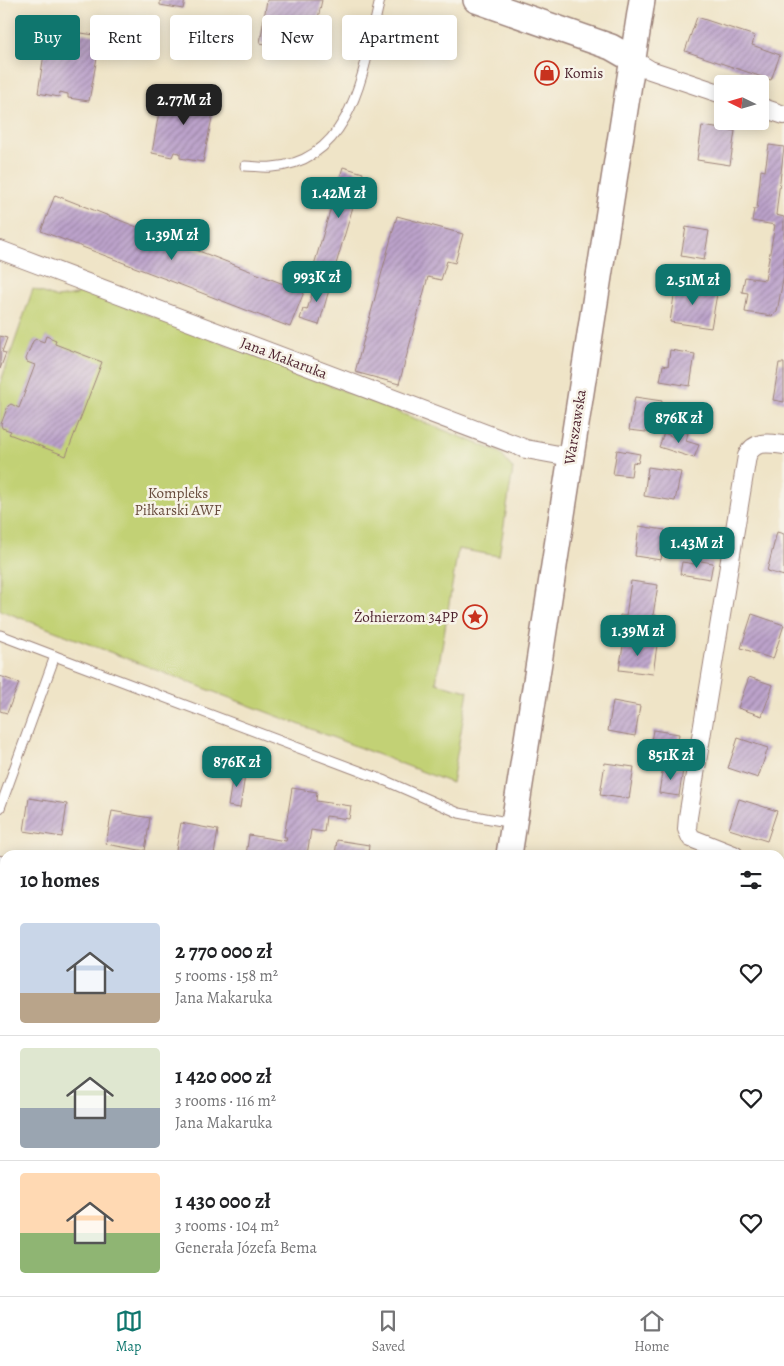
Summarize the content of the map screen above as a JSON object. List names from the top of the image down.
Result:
{
  "streets": {
    "street": ["Jana Makaruka", "Warszawska"]
  },
  "crossings": [
    ["Jana Makaruka", "Warszawska"]
  ],
  "parks": ["Kompleks Piłkarski AWF"],
  "places": {
    "shop": ["Komis"],
    "place": ["Żołnierzom 34PP"]
  },
  "north": "left",
  "page": {
    "chip": [
      "Buy",
      "Rent",
      "Filters",
      "New",
      "Apartment"
    ],
    "price": [
      "2.77M zł",
      "1.42M zł",
      "1.39M zł",
      "993K zł",
      "2.51M zł",
      "876K zł",
      "1.43M zł",
      "1.39M zł",
      "851K zł",
      "876K zł"
    ],
    "heading": "10 homes",
    "list": [
      {
        "name": "2 770 000 zł",
        "note": "5 rooms · 158 m² · Jana Makaruka"
      },
      {
        "name": "1 420 000 zł",
        "note": "3 rooms · 116 m² · Jana Makaruka"
      },
      {
        "name": "1 430 000 zł",
        "note": "3 rooms · 104 m² · Generała Józefa Bema"
      }
    ],
    "tabs": ["Map", "Saved", "Home"]
  }
}
